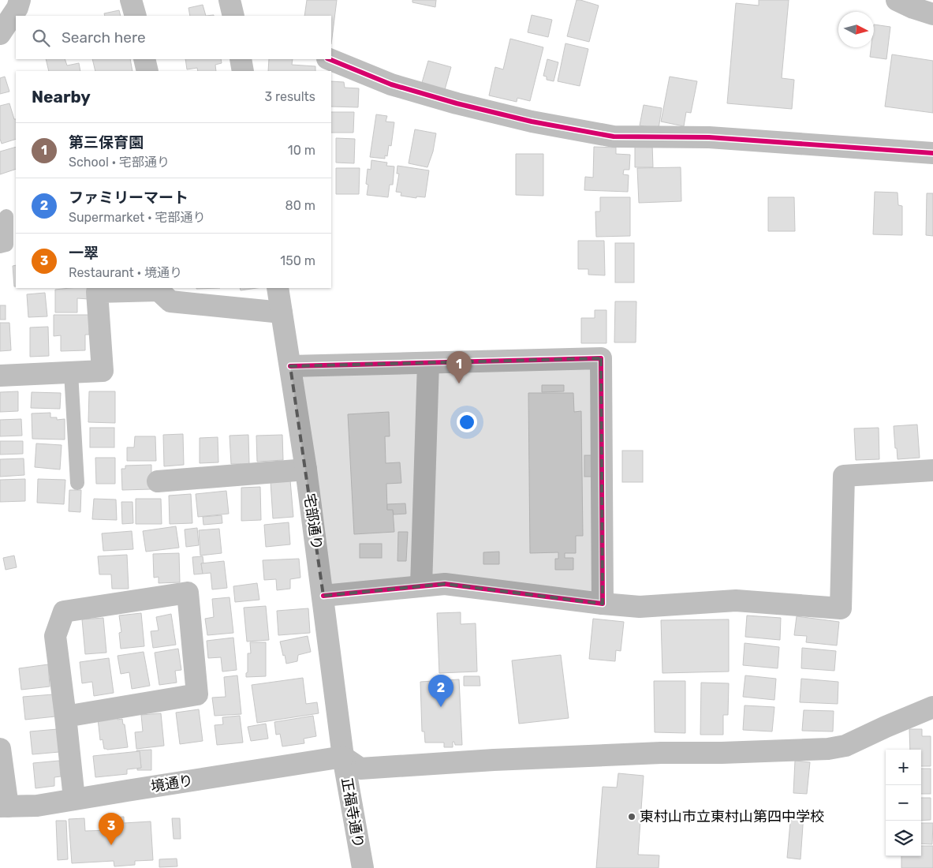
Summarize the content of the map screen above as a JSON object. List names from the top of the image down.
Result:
{
  "streets": {
    "street": ["宅部通り", "境通り", "正福寺通り"]
  },
  "crossings": [
    ["宅部通り", "境通り"],
    ["宅部通り", "正福寺通り"],
    ["境通り", "正福寺通り"]
  ],
  "places": ["東村山市立東村山第四中学校"],
  "north": "right",
  "page": {
    "search": "Search here",
    "heading": ["Nearby", "3 results"],
    "list": [
      {
        "mark": "1",
        "name": "第三保育園",
        "note": "School · 宅部通り",
        "value": "10 m"
      },
      {
        "mark": "2",
        "name": "ファミリーマート",
        "note": "Supermarket · 宅部通り",
        "value": "80 m"
      },
      {
        "mark": "3",
        "name": "一翠",
        "note": "Restaurant · 境通り",
        "value": "150 m"
      }
    ],
    "pins": ["1", "2", "3"],
    "map_buttons": ["+", "−"]
  }
}
